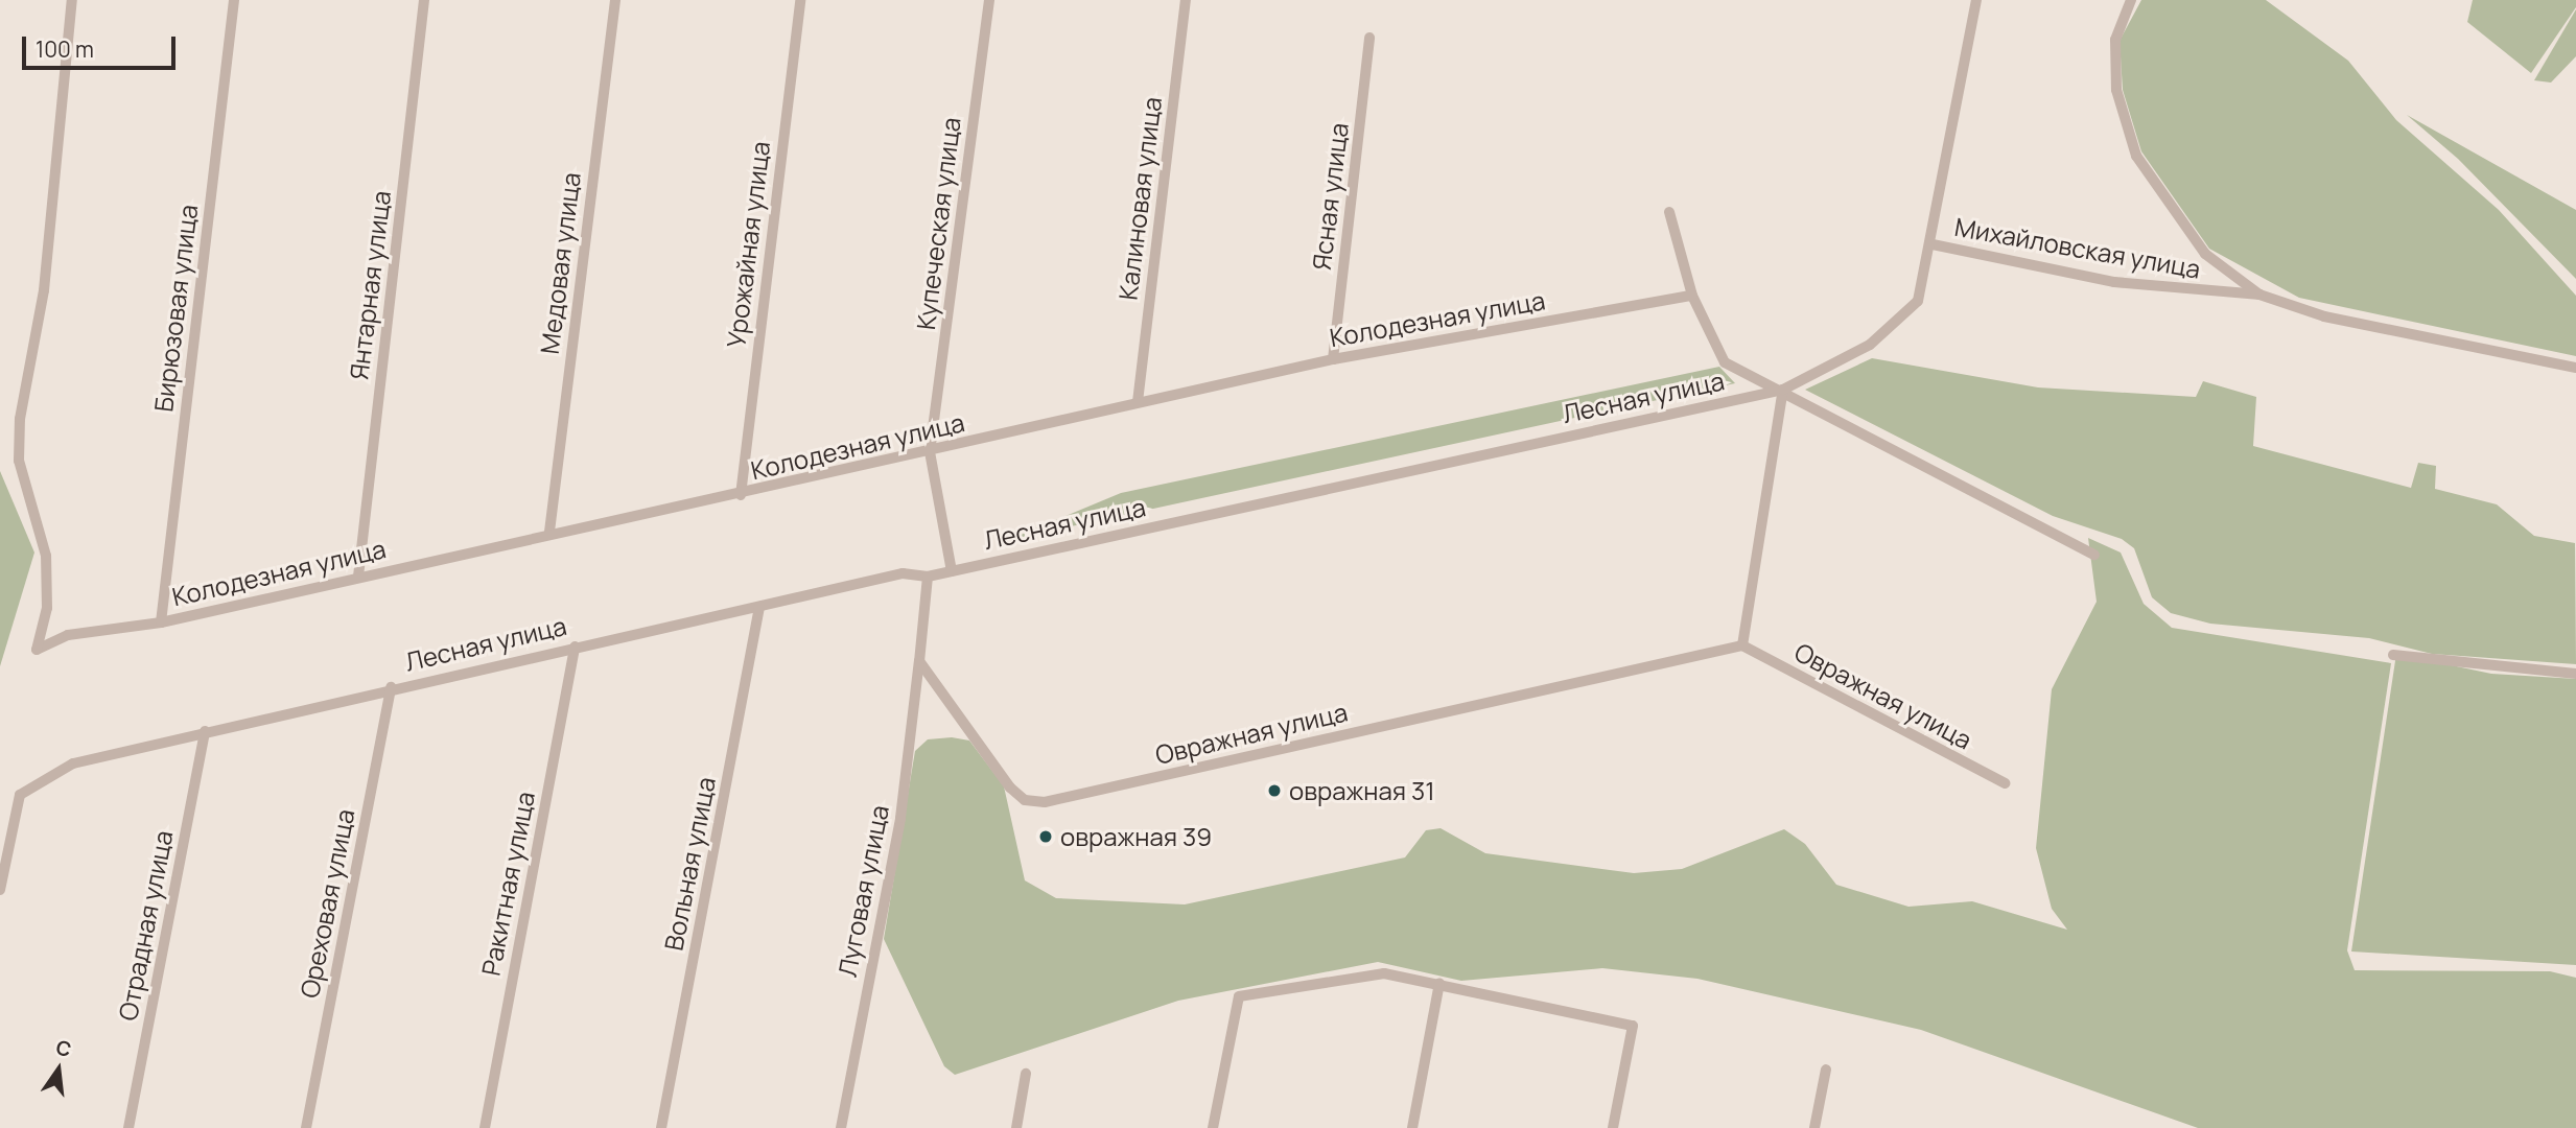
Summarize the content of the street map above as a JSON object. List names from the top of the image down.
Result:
{
  "streets": {
    "street": [
      "Ясная улица",
      "Калиновая улица",
      "Купеческая улица",
      "Урожайная улица",
      "Михайловская улица",
      "Медовая улица",
      "Янтарная улица",
      "Бирюзовая улица",
      "Колодезная улица",
      "Лесная улица",
      "Овражная улица",
      "Вольная улица",
      "Ракитная улица",
      "Луговая улица",
      "Ореховая улица",
      "Отрадная улица"
    ]
  },
  "crossings": [
    ["Ясная улица", "Колодезная улица"],
    ["Калиновая улица", "Колодезная улица"],
    ["Купеческая улица", "Колодезная улица"],
    ["Купеческая улица", "Лесная улица"],
    ["Урожайная улица", "Колодезная улица"],
    ["Михайловская улица", "Лесная улица"],
    ["Медовая улица", "Колодезная улица"],
    ["Янтарная улица", "Колодезная улица"],
    ["Бирюзовая улица", "Колодезная улица"],
    ["Лесная улица", "Вольная улица"],
    ["Лесная улица", "Ракитная улица"],
    ["Лесная улица", "Ореховая улица"],
    ["Лесная улица", "Отрадная улица"],
    ["Овражная улица", "Луговая улица"]
  ],
  "places": ["овражная 31", "овражная 39"],
  "scale_bar": "100 m",
  "north": "top"
}
